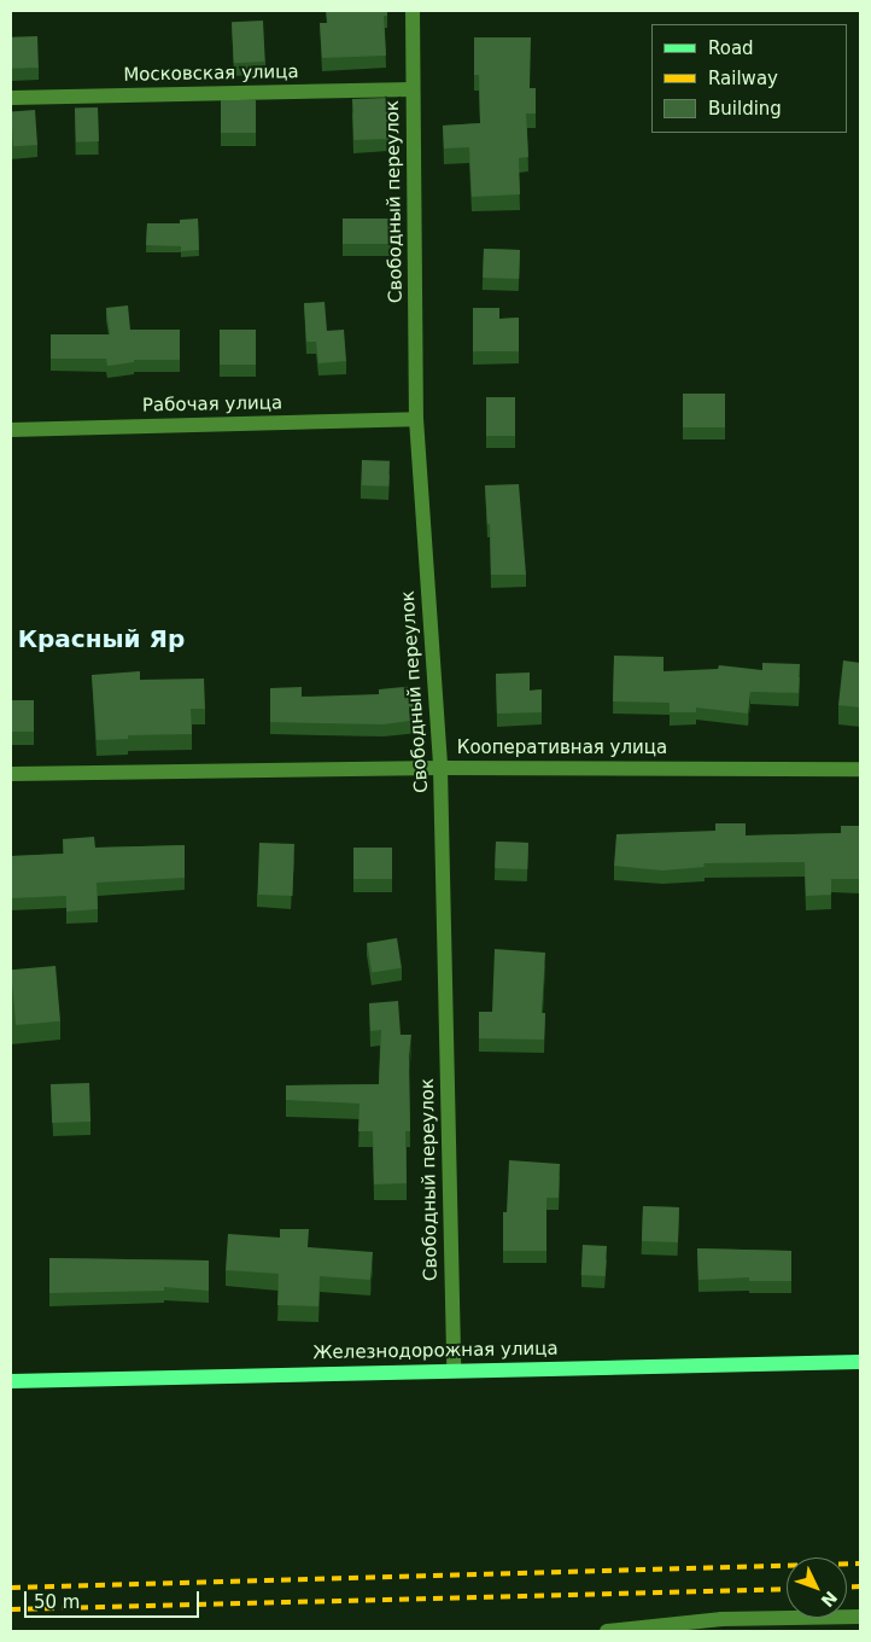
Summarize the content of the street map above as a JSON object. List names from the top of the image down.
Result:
{
  "streets": {
    "main road": ["Железнодорожная улица"],
    "street": [
      "Московская улица",
      "Свободный переулок",
      "Рабочая улица",
      "Кооперативная улица"
    ]
  },
  "crossings": [
    ["Московская улица", "Свободный переулок"],
    ["Свободный переулок", "Рабочая улица"],
    ["Свободный переулок", "Кооперативная улица"],
    ["Свободный переулок", "Железнодорожная улица"]
  ],
  "districts": ["Красный Яр"],
  "legend": ["Road", "Railway", "Building"],
  "scale_bar": "50 m",
  "north": "bottom right"
}
